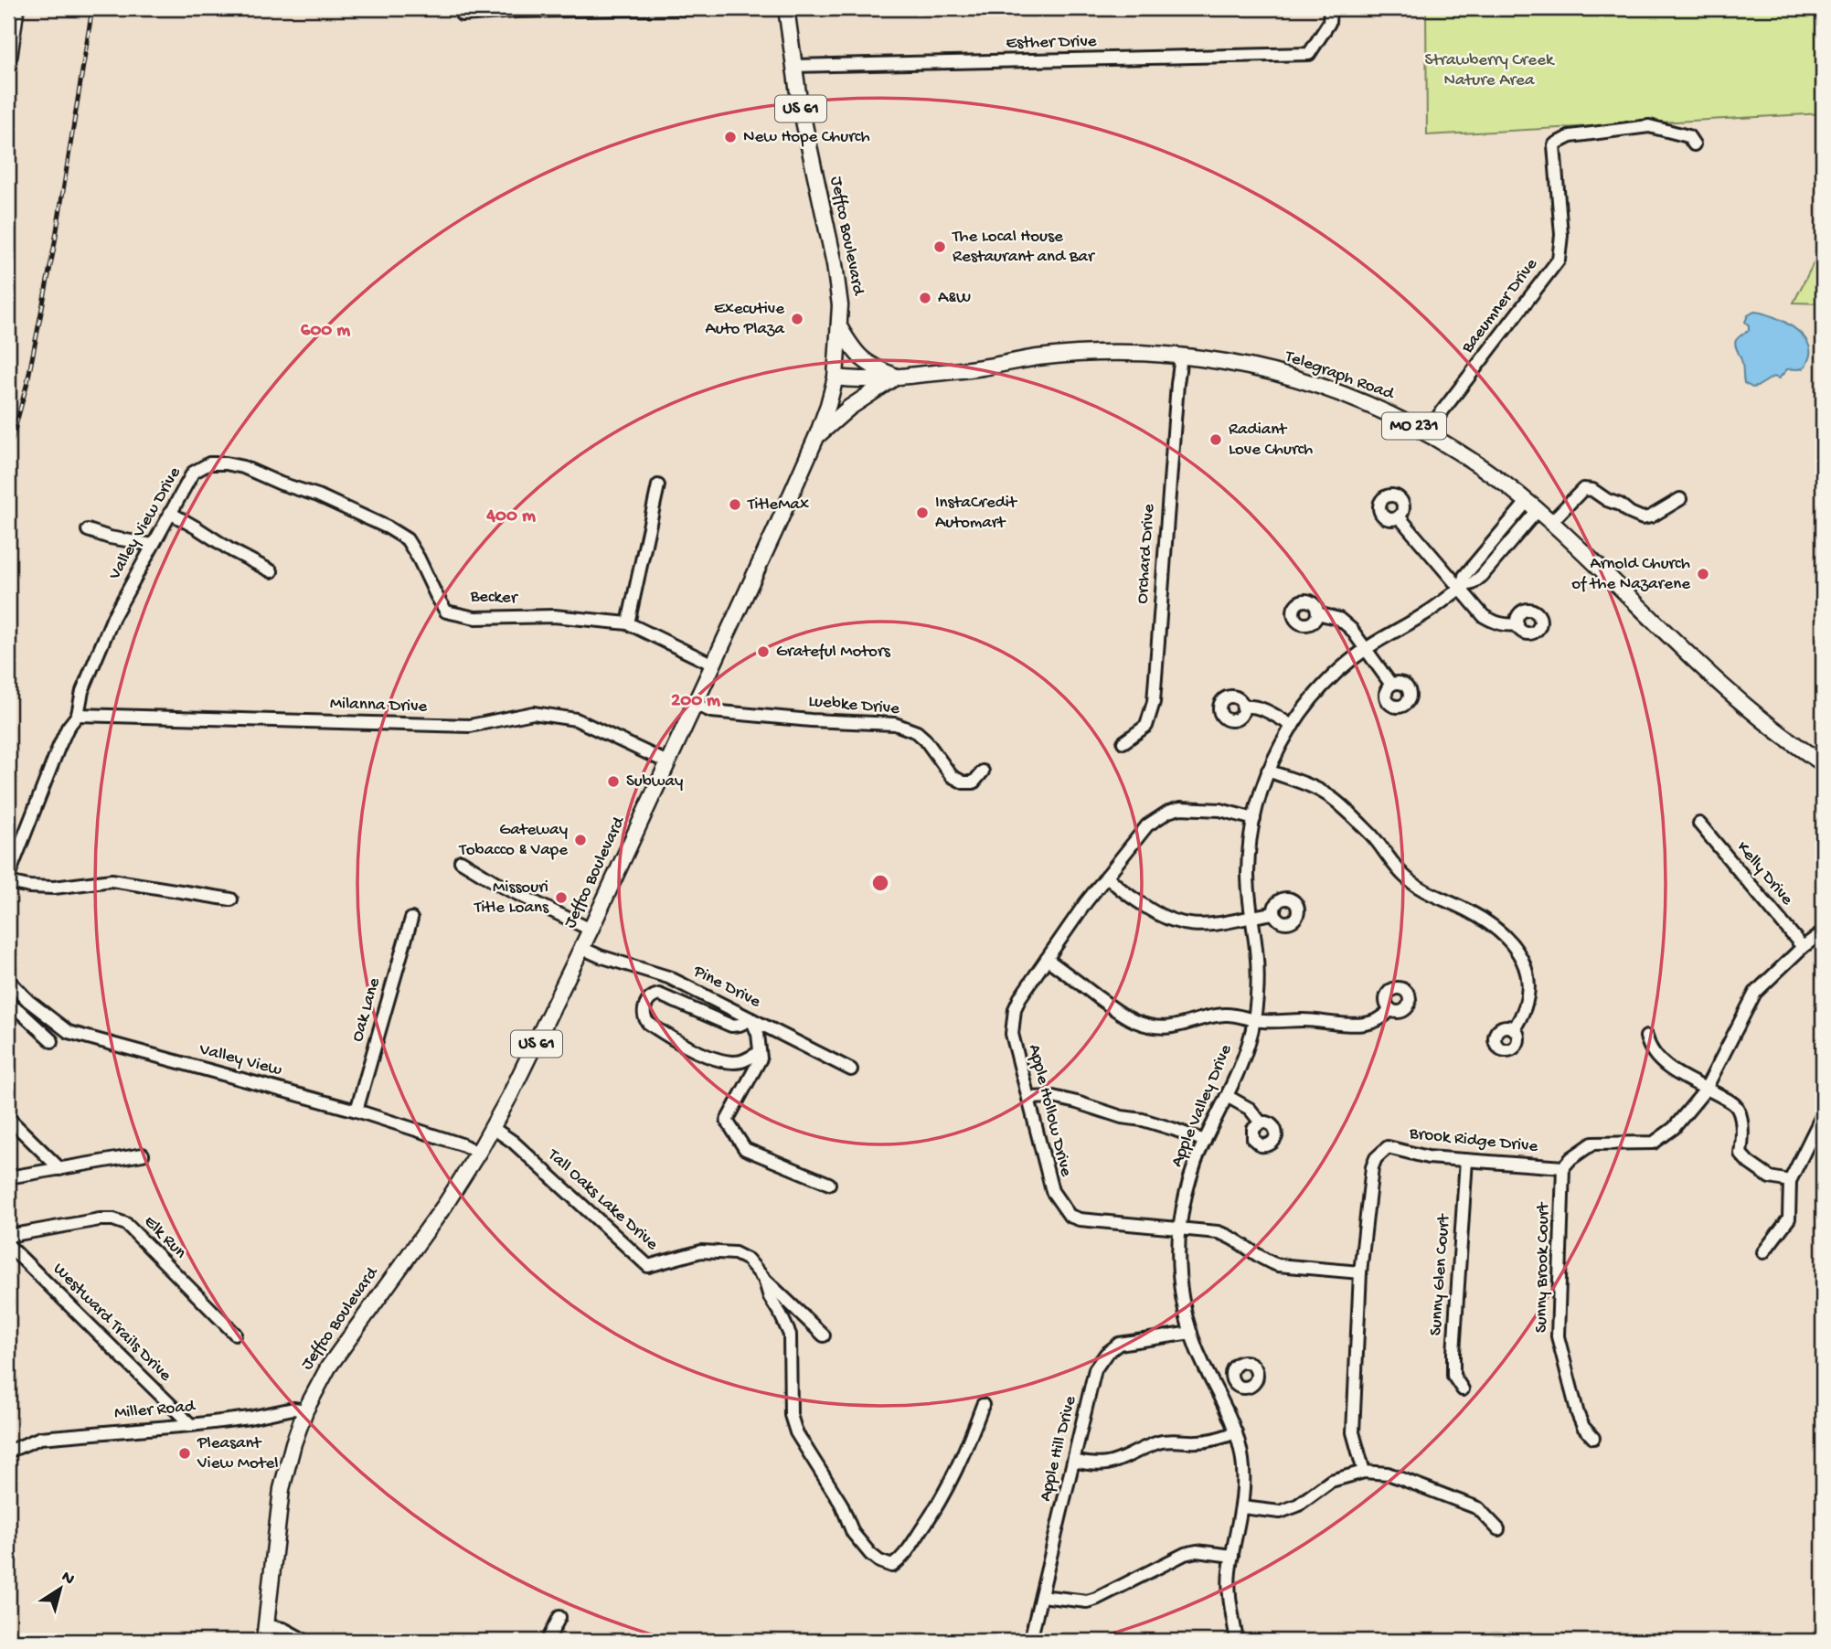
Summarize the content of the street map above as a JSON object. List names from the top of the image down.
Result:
{
  "streets": {
    "main road": [
      "US 61",
      "Jeffco Boulevard",
      "Telegraph Road",
      "MO 231"
    ],
    "street": [
      "Esther Drive",
      "Baeumner Drive",
      "Valley View Drive",
      "Orchard Drive",
      "Becker",
      "Milanna Drive",
      "Luebke Drive",
      "Kelly Drive",
      "Pine Drive",
      "Oak Lane",
      "Valley View",
      "Apple Valley Drive",
      "Apple Hollow Drive",
      "Brook Ridge Drive",
      "Tall Oaks Lake Drive",
      "Elk Run",
      "Sunny Brook Court",
      "Sunny Glen Court",
      "Westward Trails Drive",
      "Miller Road",
      "Apple Hill Drive"
    ]
  },
  "crossings": [
    ["Esther Drive", "Jeffco Boulevard"],
    ["Jeffco Boulevard", "Telegraph Road"],
    ["Jeffco Boulevard", "Becker"],
    ["Jeffco Boulevard", "Milanna Drive"],
    ["Jeffco Boulevard", "Luebke Drive"],
    ["Jeffco Boulevard", "Pine Drive"],
    ["Jeffco Boulevard", "Valley View"],
    ["Jeffco Boulevard", "Tall Oaks Lake Drive"],
    ["Jeffco Boulevard", "Miller Road"],
    ["Baeumner Drive", "Telegraph Road"],
    ["Telegraph Road", "Orchard Drive"],
    ["Telegraph Road", "Apple Valley Drive"],
    ["Valley View Drive", "Becker"],
    ["Valley View Drive", "Milanna Drive"],
    ["Oak Lane", "Valley View"],
    ["Apple Valley Drive", "Apple Hollow Drive"],
    ["Apple Valley Drive", "Apple Hill Drive"],
    ["Apple Hollow Drive", "Brook Ridge Drive"],
    ["Brook Ridge Drive", "Sunny Brook Court"],
    ["Brook Ridge Drive", "Sunny Glen Court"],
    ["Westward Trails Drive", "Miller Road"]
  ],
  "parks": ["Strawberry Creek Nature Area"],
  "places": [
    "New Hope Church",
    "The Local House Restaurant and Bar",
    "A&W",
    "Executive Auto Plaza",
    "Radiant Love Church",
    "TitleMax",
    "InstaCredit Automart",
    "Arnold Church of the Nazarene",
    "Grateful Motors",
    "Subway",
    "Gateway Tobacco & Vape",
    "Missouri Title Loans",
    "Pleasant View Motel"
  ],
  "north": "top right",
  "rings": ["600 m", "400 m", "200 m"]
}
